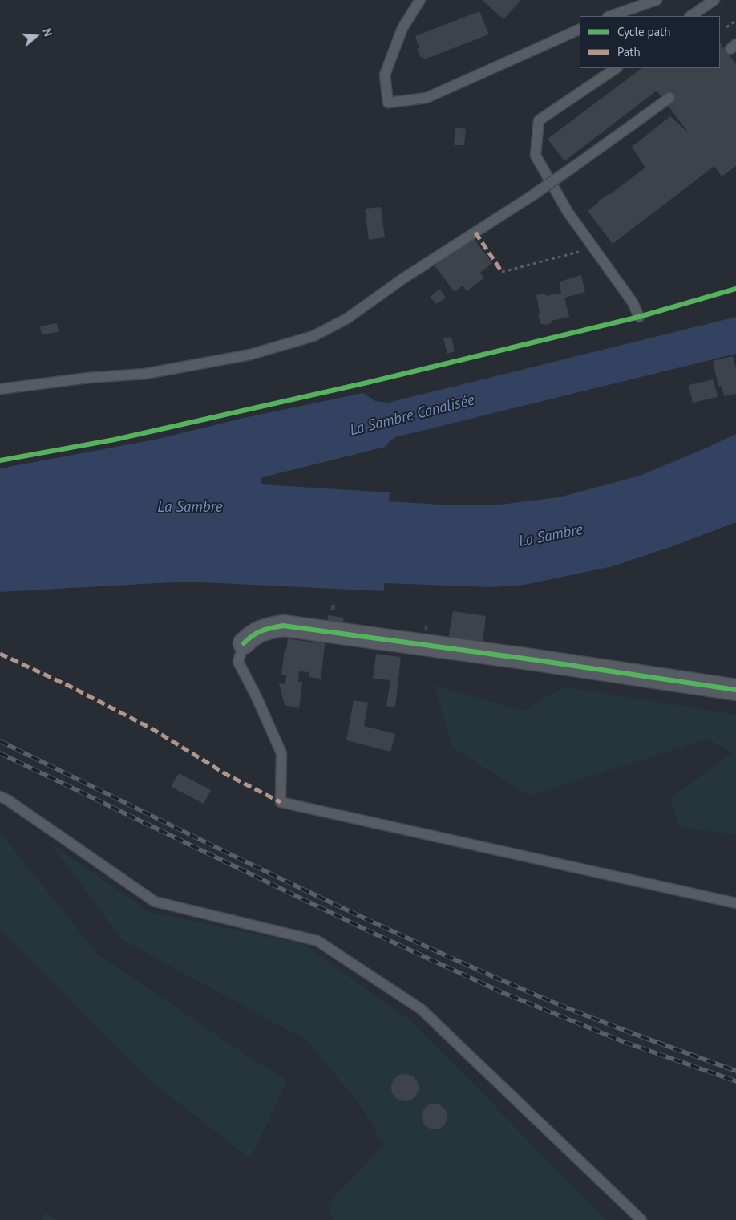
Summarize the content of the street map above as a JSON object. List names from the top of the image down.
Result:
{
  "water": ["La Sambre Canalisée", "La Sambre"],
  "legend": ["Cycle path", "Path"],
  "north": "right"
}
